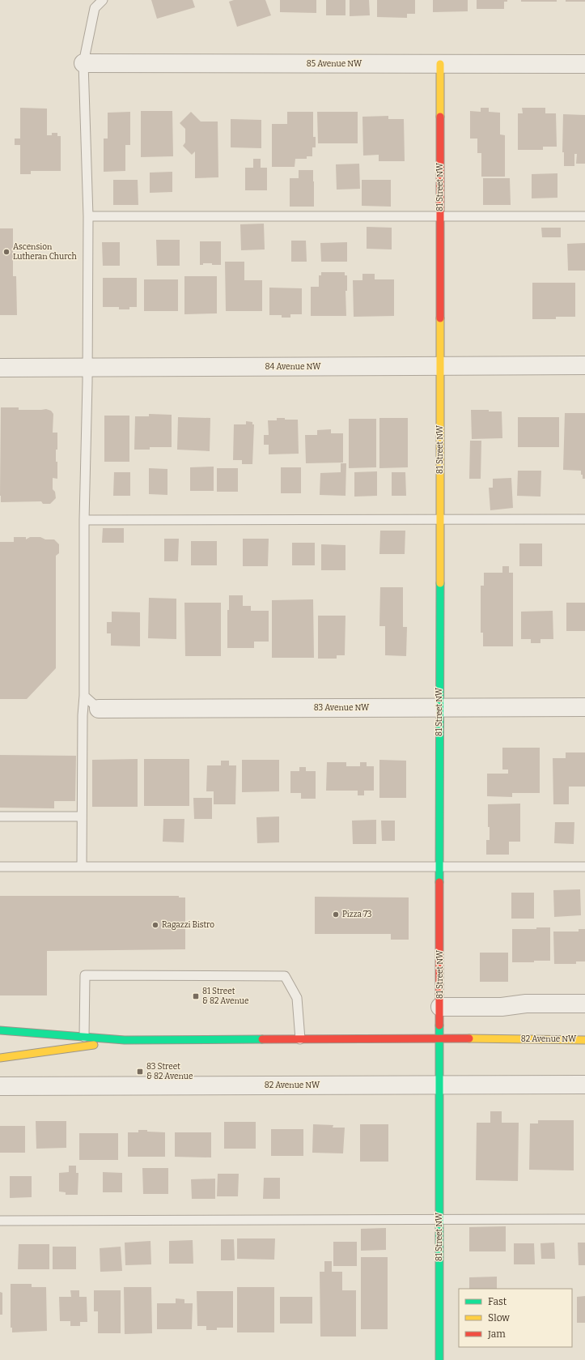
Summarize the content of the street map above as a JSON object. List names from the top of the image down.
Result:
{
  "streets": {
    "street": [
      "85 Avenue NW",
      "81 Street NW",
      "84 Avenue NW",
      "83 Avenue NW",
      "82 Avenue NW"
    ]
  },
  "crossings": [
    ["85 Avenue NW", "81 Street NW"],
    ["81 Street NW", "84 Avenue NW"],
    ["81 Street NW", "83 Avenue NW"],
    ["81 Street NW", "82 Avenue NW"]
  ],
  "places": {
    "other": ["Ascension Lutheran Church", "Pizza 73", "Ragazzi Bistro"],
    "transit": ["81 Street & 82 Avenue", "83 Street & 82 Avenue"]
  },
  "legend": ["Fast", "Slow", "Jam"]
}
